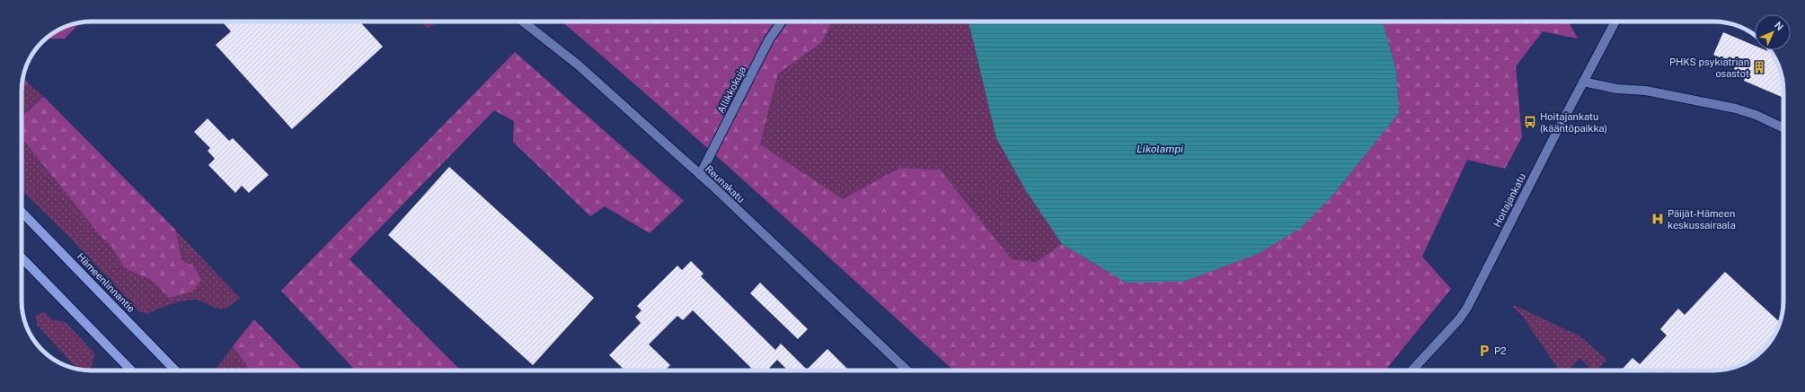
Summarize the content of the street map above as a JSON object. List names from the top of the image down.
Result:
{
  "streets": {
    "main road": ["Hämeenlinnantie"],
    "street": ["Allikkokuja", "Reunakatu", "Hoitajankatu"]
  },
  "crossings": [
    ["Allikkokuja", "Reunakatu"]
  ],
  "water": ["Likolampi"],
  "places": {
    "building": ["PHKS psykiatrian osastot"],
    "bus stop": ["Hoitajankatu (kääntöpaikka)"],
    "hospital": ["Päijät-Hämeen keskussairaala"],
    "parking": ["P2"]
  },
  "north": "top right"
}
